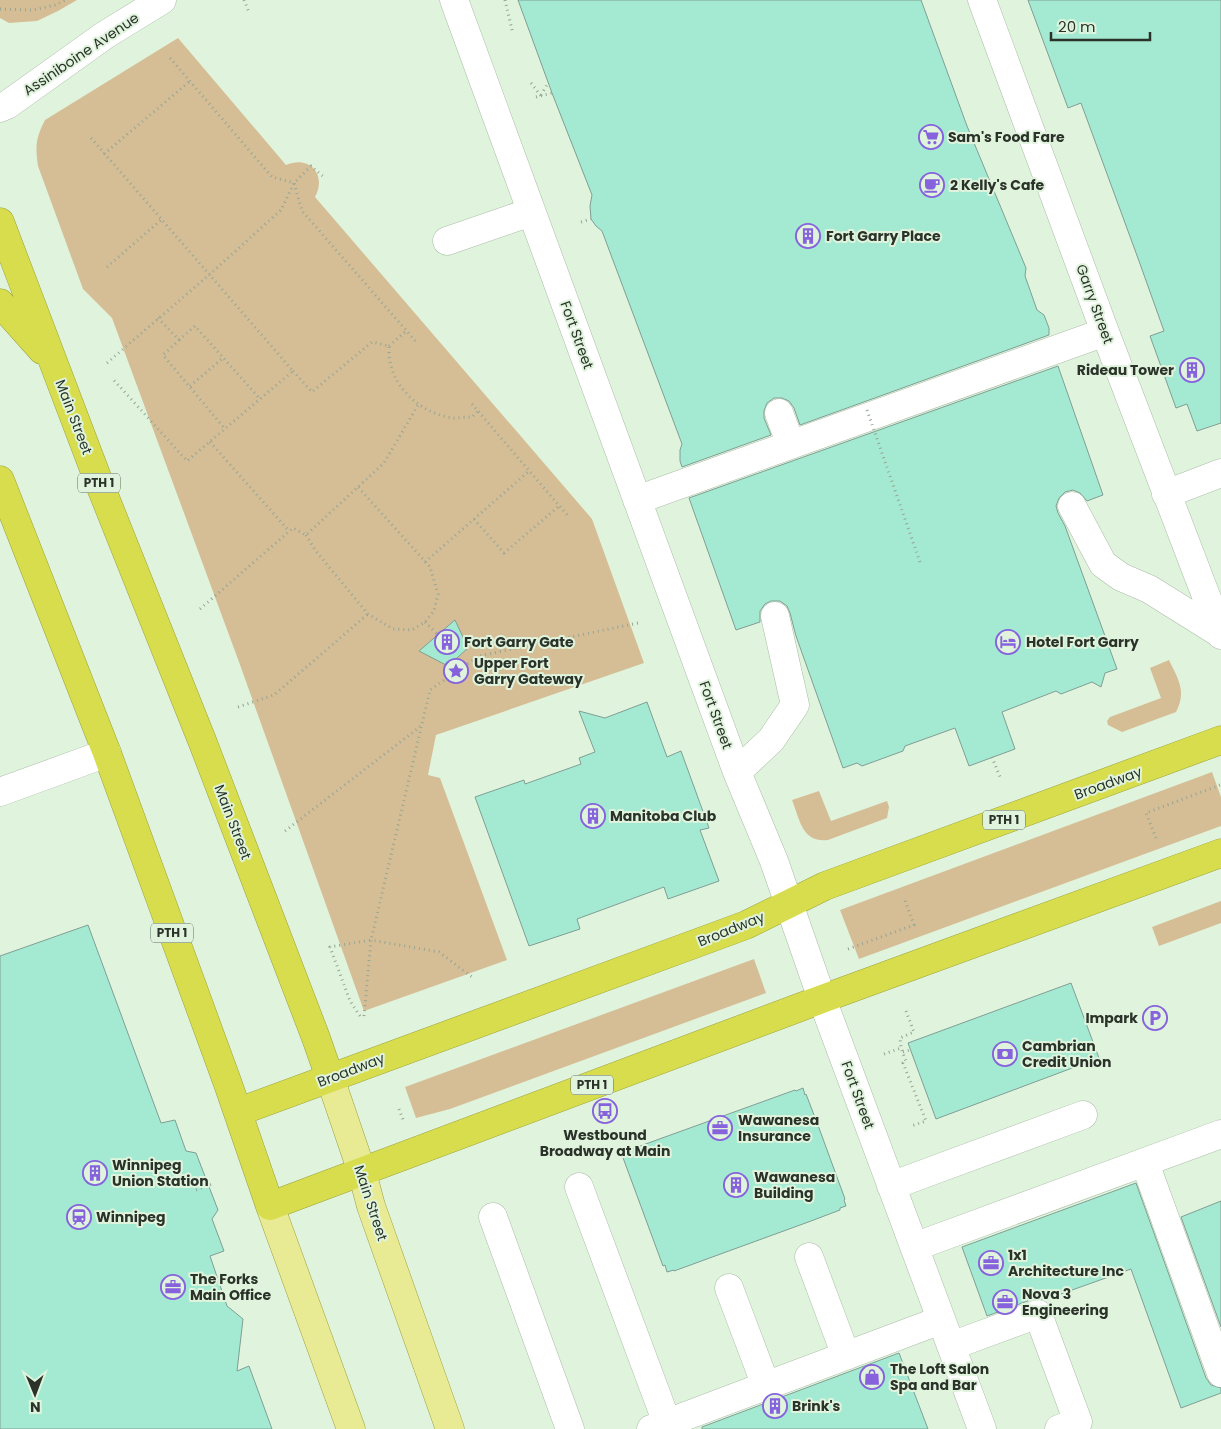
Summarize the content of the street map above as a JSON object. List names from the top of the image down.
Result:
{
  "streets": {
    "highway": ["Main Street", "PTH 1", "Broadway"],
    "street": ["Assiniboine Avenue", "Garry Street", "Fort Street"]
  },
  "crossings": [
    ["Fort Street", "PTH 1"],
    ["Fort Street", "Broadway"],
    ["Main Street", "PTH 1"],
    ["Main Street", "Broadway"],
    ["PTH 1", "Broadway"]
  ],
  "places": {
    "supermarket": ["Sam's Food Fare"],
    "cafe": ["2 Kelly's Cafe"],
    "building": [
      "Fort Garry Place",
      "Rideau Tower",
      "Fort Garry Gate",
      "Manitoba Club",
      "Winnipeg Union Station",
      "Wawanesa Building",
      "Brink's"
    ],
    "hotel": ["Hotel Fort Garry"],
    "place": ["Upper Fort Garry Gateway"],
    "parking": ["Impark"],
    "bank": ["Cambrian Credit Union"],
    "bus stop": ["Westbound Broadway at Main"],
    "office": [
      "Wawanesa Insurance",
      "1x1 Architecture Inc",
      "The Forks Main Office",
      "Nova 3 Engineering"
    ],
    "station": ["Winnipeg"],
    "shop": ["The Loft Salon Spa and Bar"]
  },
  "scale_bar": "20 m",
  "north": "bottom"
}
